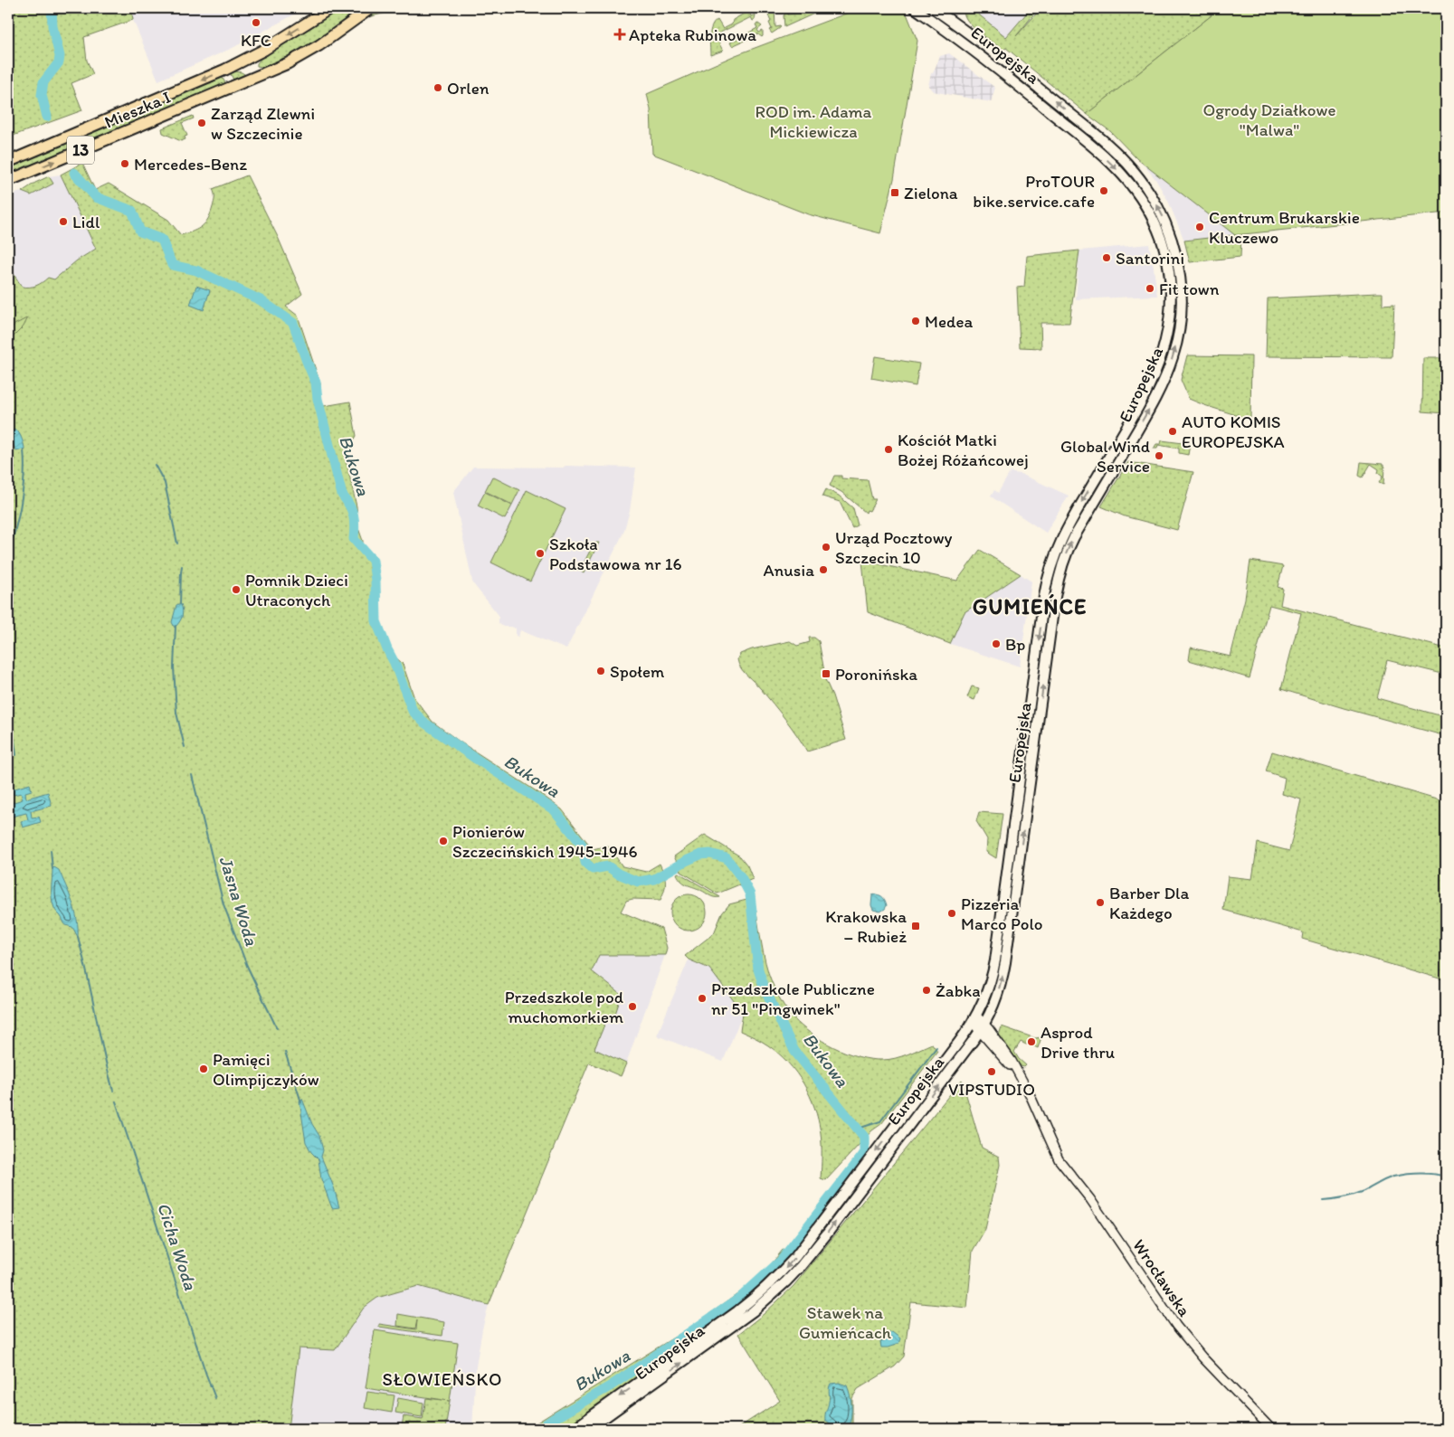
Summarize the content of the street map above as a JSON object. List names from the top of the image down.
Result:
{
  "streets": {
    "main road": ["Europejska", "Mieszka I", "13"],
    "street": ["Wrocławska"]
  },
  "crossings": [
    ["Europejska", "Wrocławska"]
  ],
  "districts": ["GUMIEŃCE", "SŁOWIEŃSKO"],
  "water": ["Bukowa", "Jasna Woda", "Cicha Woda"],
  "parks": ["Ogrody Działkowe \"Malwa\"", "ROD im. Adama Mickiewicza", "Stawek na Gumieńcach"],
  "places": {
    "other": [
      "KFC",
      "Orlen",
      "Zarząd Zlewni w Szczecinie",
      "Mercedes-Benz",
      "ProTOUR bike.service.cafe",
      "Lidl",
      "Centrum Brukarskie Kluczewo",
      "Santorini",
      "Fit town",
      "Medea",
      "AUTO KOMIS EUROPEJSKA",
      "Kościół Matki Bożej Różańcowej",
      "Global Wind Service",
      "Urząd Pocztowy Szczecin 10",
      "Szkoła Podstawowa nr 16",
      "Anusia",
      "Pomnik Dzieci Utraconych",
      "Bp",
      "Społem",
      "Pionierów Szczecińskich 1945-1946",
      "Barber Dla Każdego",
      "Pizzeria Marco Polo",
      "Żabka",
      "Przedszkole Publiczne nr 51 \"Pingwinek\"",
      "Przedszkole pod muchomorkiem",
      "Asprod Drive thru",
      "Pamięci Olimpijczyków",
      "VIPSTUDIO"
    ],
    "health": ["Apteka Rubinowa"],
    "transit": ["Zielona", "Poronińska", "Krakowska – Rubież"]
  }
}
